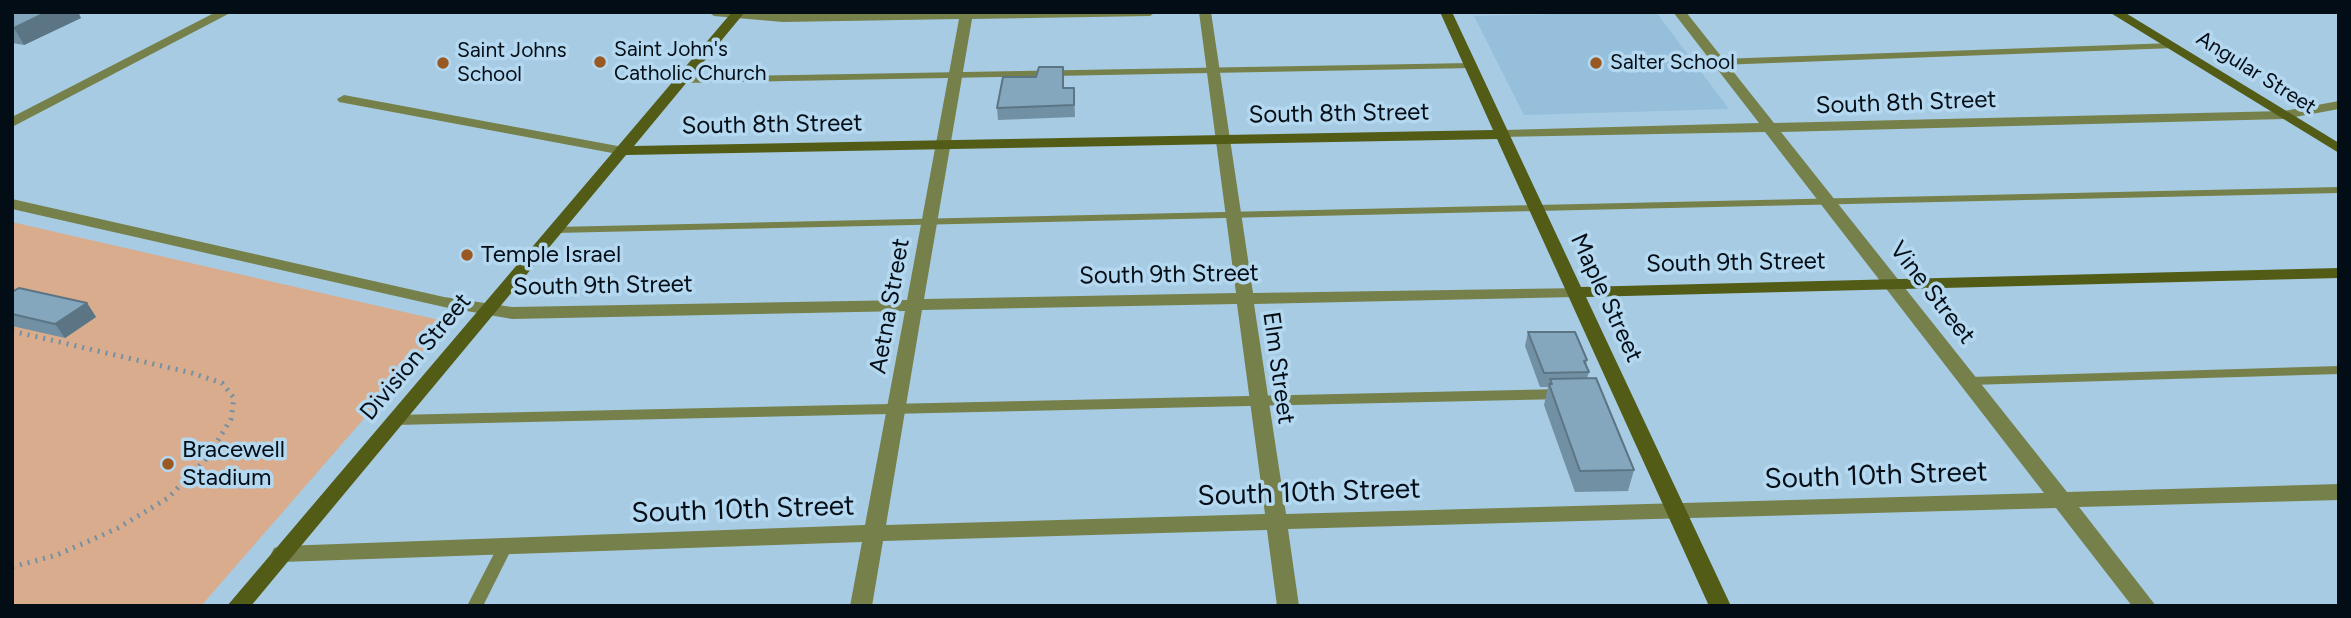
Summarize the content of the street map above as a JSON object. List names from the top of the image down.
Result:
{
  "streets": {
    "street": [
      "Angular Street",
      "South 8th Street",
      "South 9th Street",
      "Vine Street",
      "Maple Street",
      "Aetna Street",
      "Division Street",
      "Elm Street",
      "South 10th Street"
    ]
  },
  "crossings": [
    ["Angular Street", "South 8th Street"],
    ["South 8th Street", "Vine Street"],
    ["South 8th Street", "Maple Street"],
    ["South 8th Street", "Aetna Street"],
    ["South 8th Street", "Division Street"],
    ["South 8th Street", "Elm Street"],
    ["South 9th Street", "Vine Street"],
    ["South 9th Street", "Maple Street"],
    ["South 9th Street", "Aetna Street"],
    ["South 9th Street", "Division Street"],
    ["South 9th Street", "Elm Street"],
    ["Vine Street", "South 10th Street"],
    ["Maple Street", "South 10th Street"],
    ["Aetna Street", "South 10th Street"],
    ["Division Street", "South 10th Street"],
    ["Elm Street", "South 10th Street"]
  ],
  "places": [
    "Saint John's Catholic Church",
    "Saint Johns School",
    "Salter School",
    "Temple Israel",
    "Bracewell Stadium"
  ]
}
